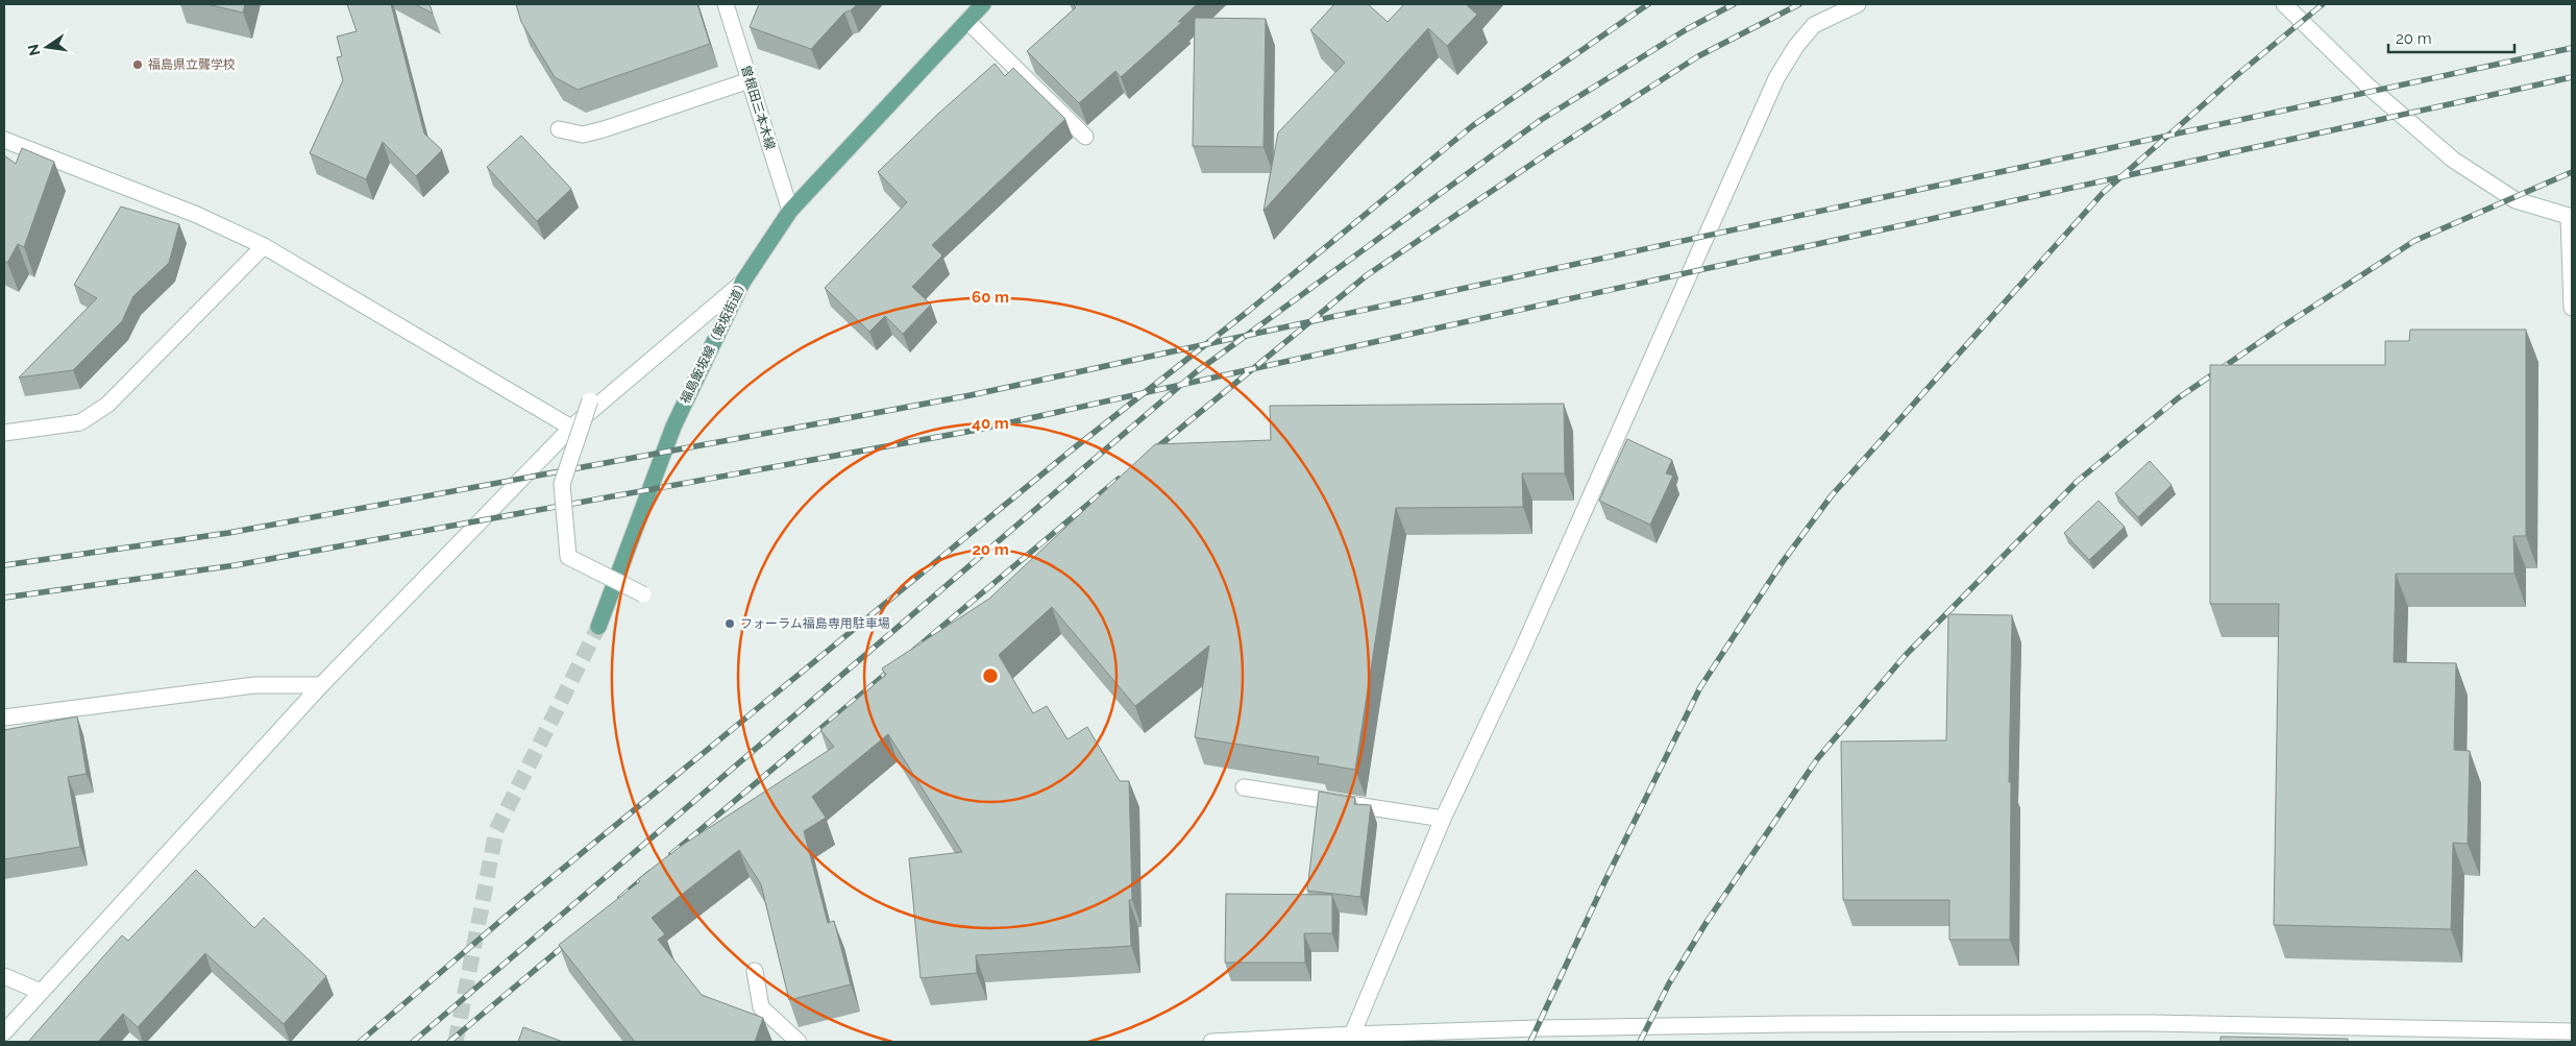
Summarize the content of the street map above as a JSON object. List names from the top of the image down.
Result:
{
  "streets": {
    "main road": ["福島飯坂線（飯坂街道）"],
    "street": ["曽根田三本木線"]
  },
  "crossings": [
    ["曽根田三本木線", "福島飯坂線（飯坂街道）"]
  ],
  "places": ["福島県立聾学校", "フォーラム福島専用駐車場"],
  "scale_bar": "20 m",
  "north": "left",
  "rings": ["60 m", "40 m", "20 m"]
}
